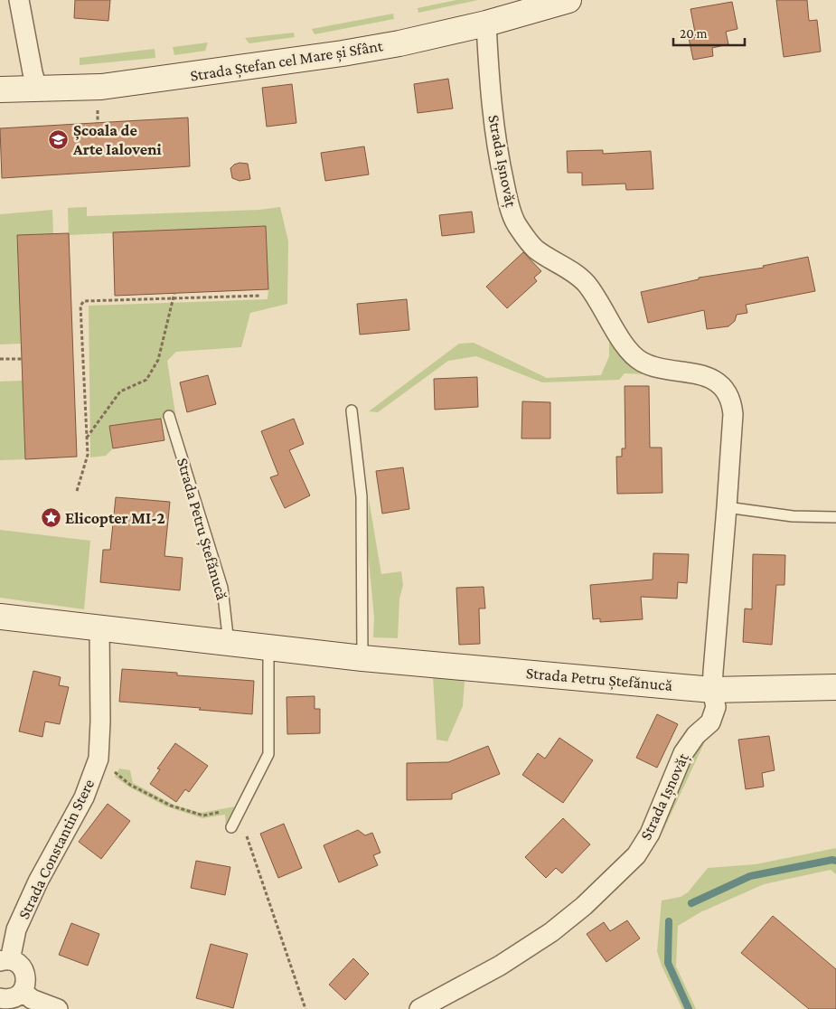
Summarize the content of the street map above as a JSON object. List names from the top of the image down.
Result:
{
  "streets": {
    "main road": ["Strada Ștefan cel Mare și Sfânt", "Strada Petru Ștefănucă"],
    "street": ["Strada Ișnovăț", "Strada Constantin Stere"]
  },
  "crossings": [
    ["Strada Ștefan cel Mare și Sfânt", "Strada Ișnovăț"],
    ["Strada Ișnovăț", "Strada Petru Ștefănucă"],
    ["Strada Petru Ștefănucă", "Strada Constantin Stere"]
  ],
  "places": {
    "school or university": ["Școala de Arte Ialoveni"],
    "place": ["Elicopter MI-2"]
  },
  "scale_bar": "20 m"
}
